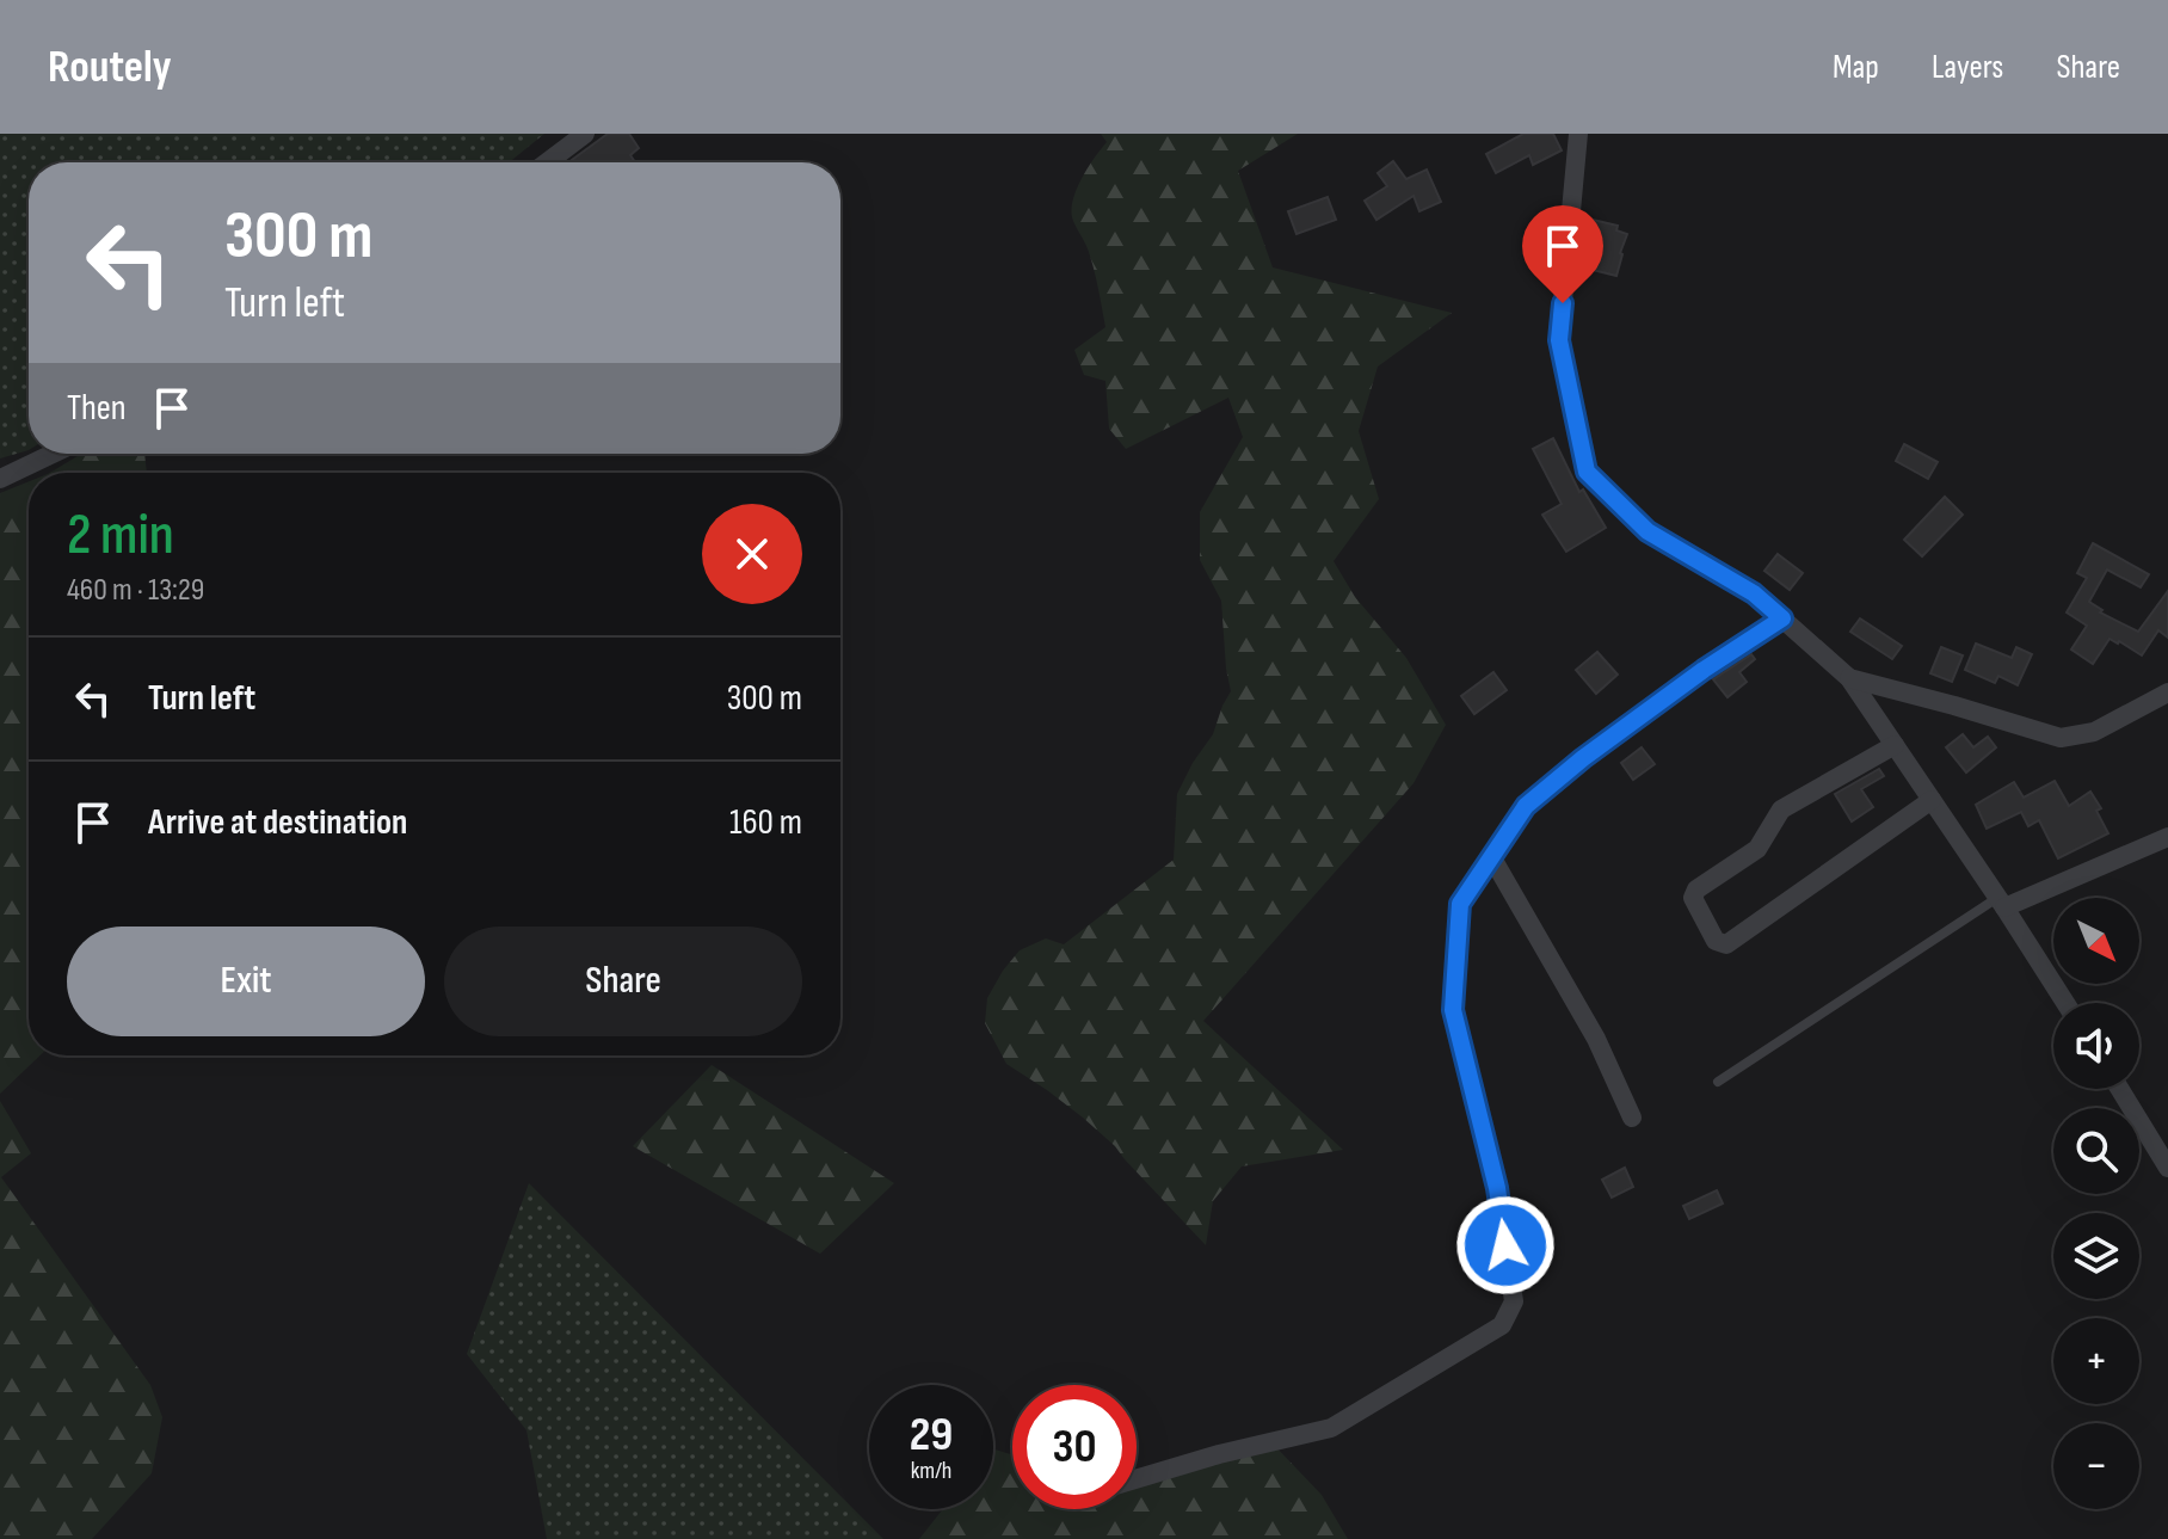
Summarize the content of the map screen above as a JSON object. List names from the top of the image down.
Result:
{
  "north": "bottom right",
  "page": {
    "header": "Routely",
    "nav": ["Map", "Layers", "Share"],
    "turn": ["300 m", "Turn left"],
    "then": "Then",
    "heading": ["2 min", "460 m · 13:29"],
    "list": [
      {
        "name": "Turn left",
        "value": "300 m"
      },
      {
        "name": "Arrive at destination",
        "value": "160 m"
      }
    ],
    "map_buttons": ["+", "−"],
    "buttons": ["Exit", "Share"],
    "speed": "29 km/h",
    "limit": "30"
  }
}
